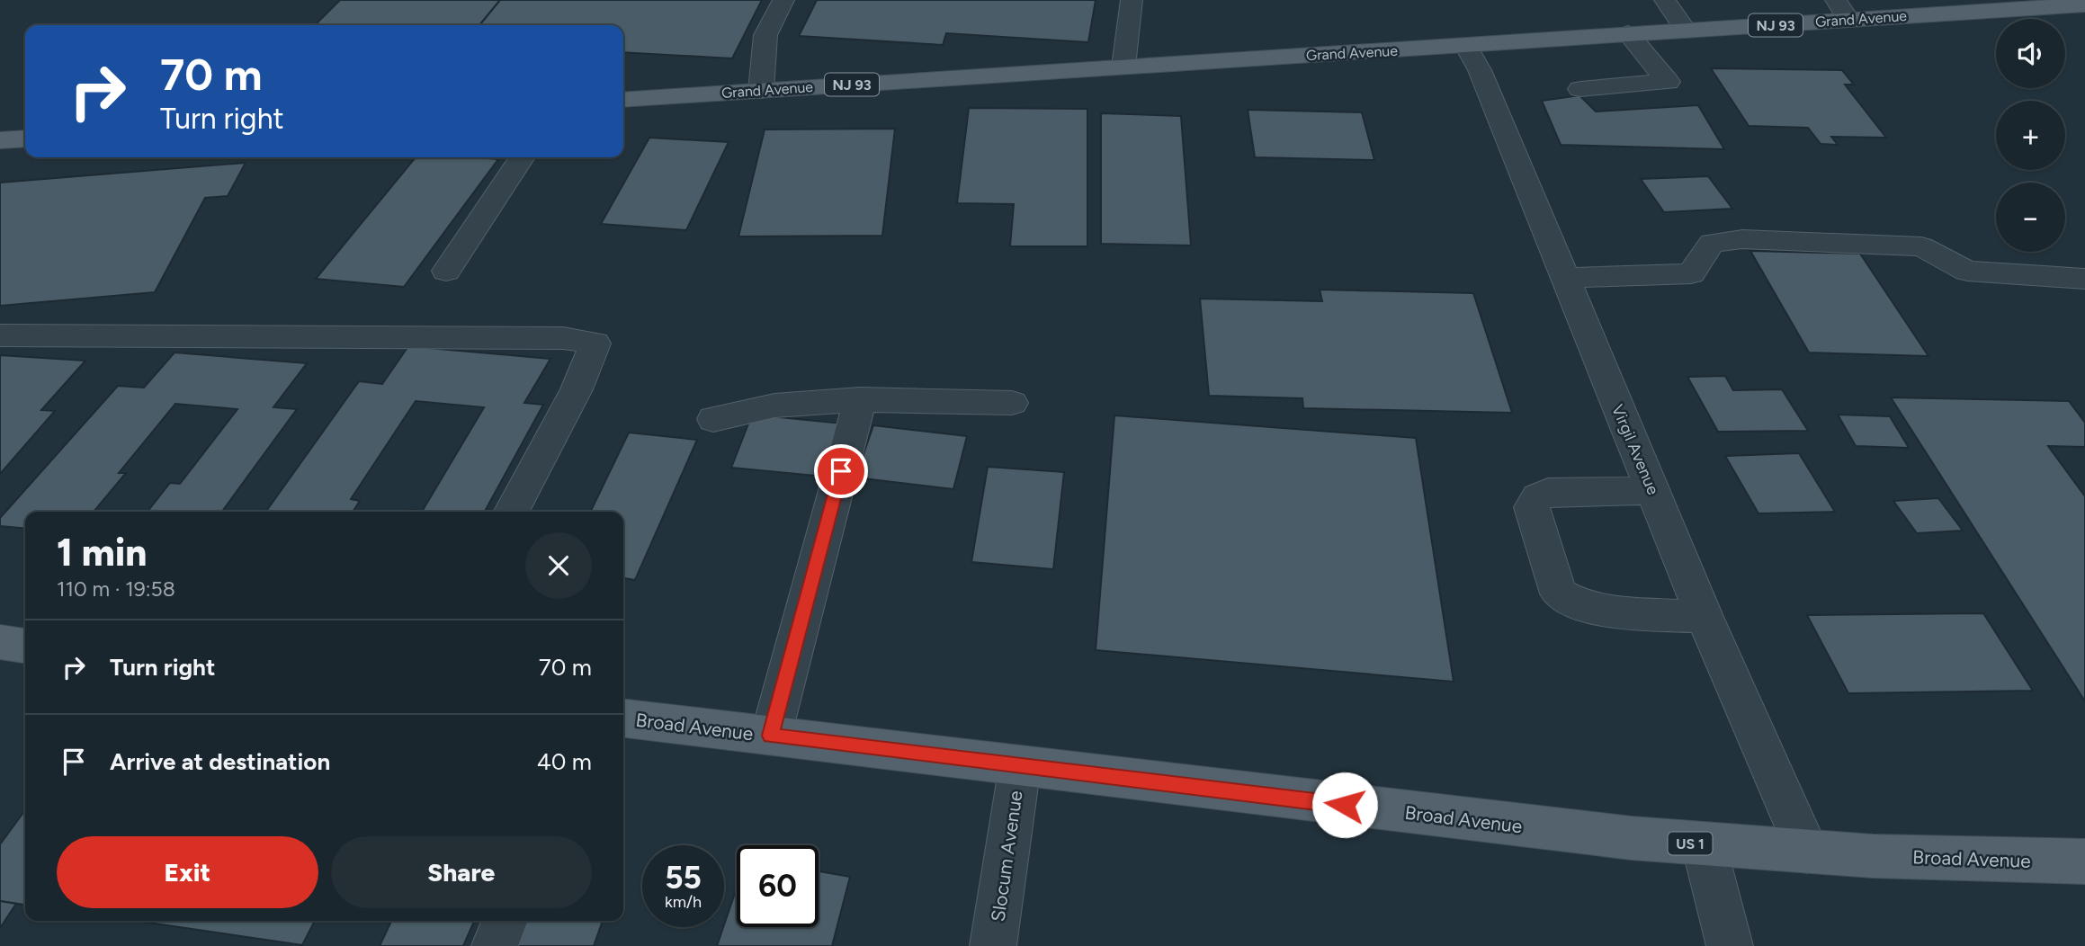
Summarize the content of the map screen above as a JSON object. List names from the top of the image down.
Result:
{
  "streets": {
    "main road": [
      "Grand Avenue",
      "NJ 93",
      "Broad Avenue",
      "US 1"
    ],
    "street": ["Virgil Avenue", "Slocum Avenue"]
  },
  "crossings": [
    ["Grand Avenue", "Virgil Avenue"],
    ["Virgil Avenue", "Broad Avenue"],
    ["Broad Avenue", "Slocum Avenue"]
  ],
  "page": {
    "map_buttons": ["+", "−"],
    "turn": ["70 m", "Turn right"],
    "heading": ["1 min", "110 m · 19:58"],
    "list": [
      {
        "name": "Turn right",
        "value": "70 m"
      },
      {
        "name": "Arrive at destination",
        "value": "40 m"
      }
    ],
    "buttons": ["Exit", "Share"],
    "speed": "55 km/h",
    "limit": "60"
  }
}
